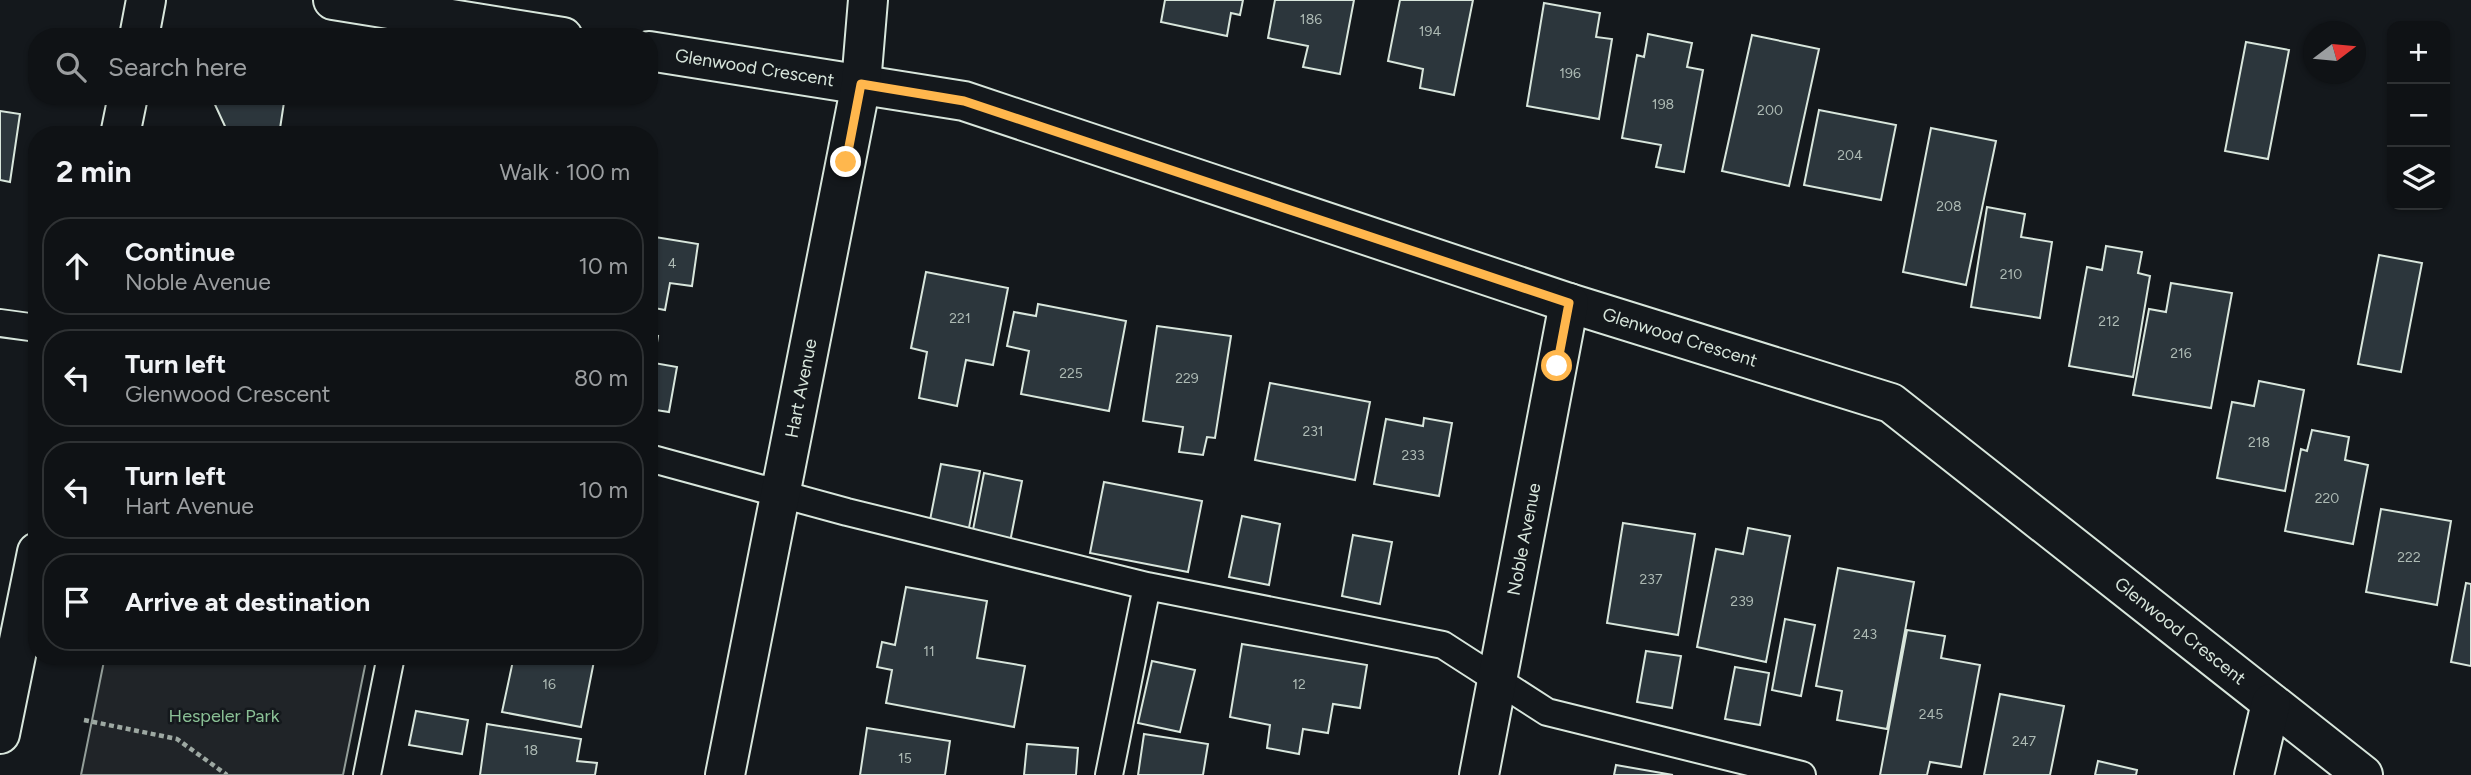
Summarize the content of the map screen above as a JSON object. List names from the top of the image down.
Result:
{
  "streets": {
    "street": ["Glenwood Crescent", "Hart Avenue", "Noble Avenue"]
  },
  "crossings": [
    ["Glenwood Crescent", "Hart Avenue"],
    ["Glenwood Crescent", "Noble Avenue"]
  ],
  "parks": ["Hespeler Park"],
  "house_numbers": [
    "186",
    "194",
    "196",
    "198",
    "200",
    "204",
    "208",
    "4",
    "210",
    "221",
    "212",
    "216",
    "225",
    "229",
    "231",
    "218",
    "233",
    "220",
    "222",
    "237",
    "239",
    "243",
    "11",
    "16",
    "12",
    "245",
    "247",
    "18",
    "15"
  ],
  "north": "right",
  "page": {
    "map_buttons": ["+", "−"],
    "search": "Search here",
    "heading": ["2 min", "Walk · 100 m"],
    "list": [
      ["Continue", "Noble Avenue", "10 m"],
      ["Turn left", "Glenwood Crescent", "80 m"],
      ["Turn left", "Hart Avenue", "10 m"],
      "Arrive at destination"
    ]
  }
}
